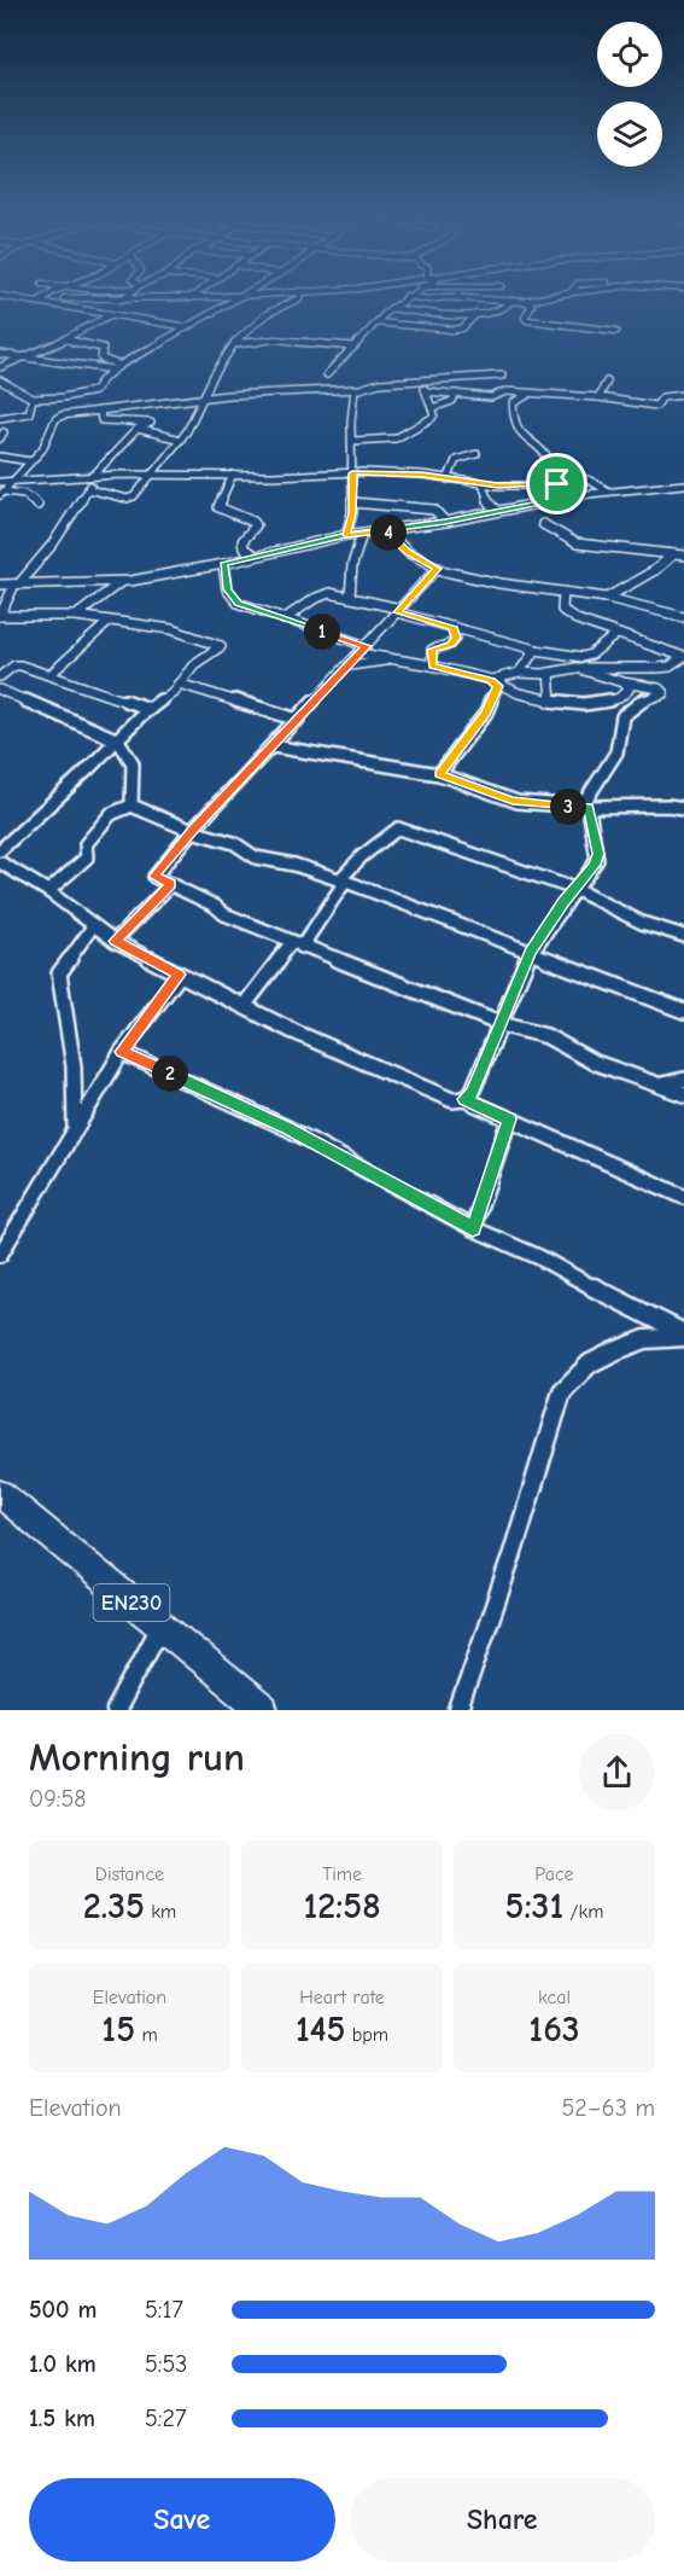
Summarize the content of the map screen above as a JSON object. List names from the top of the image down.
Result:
{
  "streets": {
    "main road": ["EN230"]
  },
  "page": {
    "pins": [
      "4",
      "1",
      "3",
      "2"
    ],
    "heading": ["Morning run", "09:58"],
    "stats": [
      ["Distance", "2.35 km"],
      ["Time", "12:58"],
      ["Pace", "5:31 /km"],
      ["Elevation", "15 m"],
      ["Heart rate", "145 bpm"],
      ["kcal", "163"]
    ],
    "chart": ["Elevation", "52–63 m"],
    "list": [
      {
        "name": "500 m",
        "note": "5:17"
      },
      {
        "name": "1.0 km",
        "note": "5:53"
      },
      {
        "name": "1.5 km",
        "note": "5:27"
      }
    ],
    "buttons": ["Save", "Share"]
  }
}
